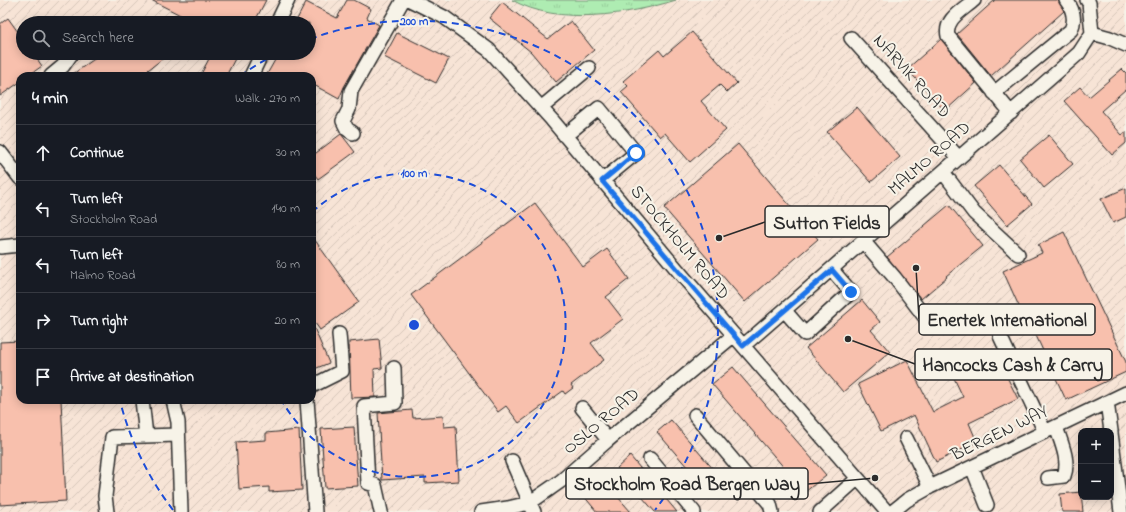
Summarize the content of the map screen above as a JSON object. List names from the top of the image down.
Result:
{
  "streets": {
    "street": [
      "NARVIK ROAD",
      "MALMO ROAD",
      "STOCKHOLM ROAD",
      "OSLO ROAD",
      "BERGEN WAY"
    ]
  },
  "crossings": [
    ["NARVIK ROAD", "MALMO ROAD"],
    ["MALMO ROAD", "STOCKHOLM ROAD"],
    ["STOCKHOLM ROAD", "OSLO ROAD"]
  ],
  "places": [
    "Sutton Fields",
    "Enertek International",
    "Hancocks Cash & Carry",
    "Stockholm Road Bergen Way"
  ],
  "page": {
    "search": "Search here",
    "heading": ["4 min", "Walk · 270 m"],
    "list": [
      ["Continue", "30 m"],
      ["Turn left", "Stockholm Road", "140 m"],
      ["Turn left", "Malmo Road", "80 m"],
      ["Turn right", "20 m"],
      "Arrive at destination"
    ],
    "map_buttons": ["+", "−"]
  },
  "rings": ["200 m", "100 m"]
}
